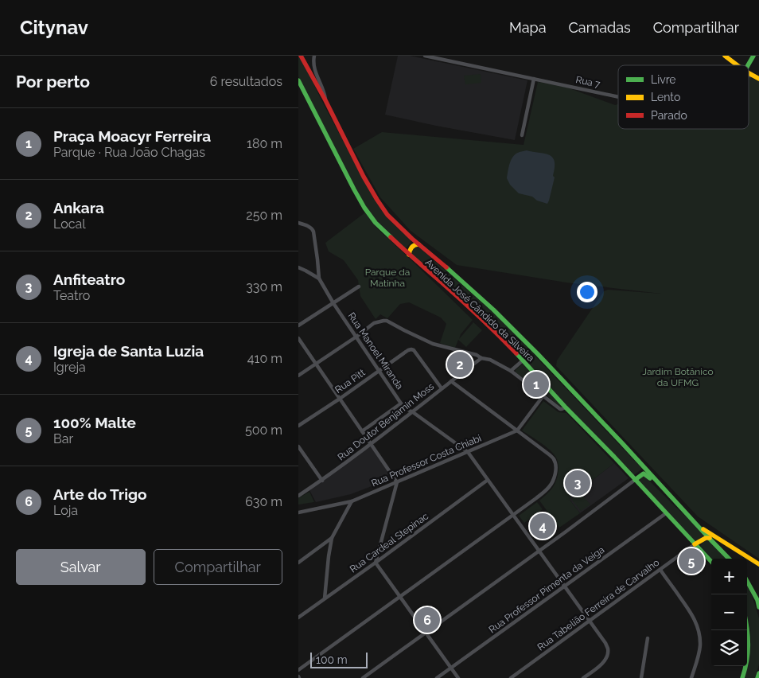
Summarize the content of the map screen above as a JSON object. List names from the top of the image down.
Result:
{
  "streets": {
    "main road": ["Avenida José Cândido da Silveira"],
    "street": [
      "Rua 7",
      "Rua Manoel Miranda",
      "Rua Pitt",
      "Rua Doutor Benjamin Moss",
      "Rua Professor Costa Chiabi",
      "Rua Cardeal Stepinac",
      "Rua Professor Pimenta da Veiga",
      "Rua Tabelião Ferreira de Carvalho"
    ]
  },
  "crossings": [
    ["Avenida José Cândido da Silveira", "Rua Professor Pimenta da Veiga"],
    ["Avenida José Cândido da Silveira", "Rua Tabelião Ferreira de Carvalho"],
    ["Rua Manoel Miranda", "Rua Pitt"],
    ["Rua Manoel Miranda", "Rua Doutor Benjamin Moss"],
    ["Rua Manoel Miranda", "Rua Professor Costa Chiabi"],
    ["Rua Manoel Miranda", "Rua Cardeal Stepinac"],
    ["Rua Manoel Miranda", "Rua Professor Pimenta da Veiga"],
    ["Rua Manoel Miranda", "Rua Tabelião Ferreira de Carvalho"],
    ["Rua Pitt", "Rua Doutor Benjamin Moss"]
  ],
  "parks": ["Parque da Matinha", "Jardim Botânico da UFMG"],
  "legend": ["Livre", "Lento", "Parado"],
  "scale_bar": "100 m",
  "page": {
    "header": "Citynav",
    "nav": ["Mapa", "Camadas", "Compartilhar"],
    "heading": ["Por perto", "6 resultados"],
    "list": [
      {
        "mark": "1",
        "name": "Praça Moacyr Ferreira",
        "note": "Parque · Rua João Chagas",
        "value": "180 m"
      },
      {
        "mark": "2",
        "name": "Ankara",
        "note": "Local",
        "value": "250 m"
      },
      {
        "mark": "3",
        "name": "Anfiteatro",
        "note": "Teatro",
        "value": "330 m"
      },
      {
        "mark": "4",
        "name": "Igreja de Santa Luzia",
        "note": "Igreja",
        "value": "410 m"
      },
      {
        "mark": "5",
        "name": "100% Malte",
        "note": "Bar",
        "value": "500 m"
      },
      {
        "mark": "6",
        "name": "Arte do Trigo",
        "note": "Loja",
        "value": "630 m"
      }
    ],
    "pins": [
      "2",
      "1",
      "3",
      "4",
      "5",
      "6"
    ],
    "buttons": ["Salvar", "Compartilhar"],
    "map_buttons": ["+", "−"],
    "scale": "100 m"
  }
}
